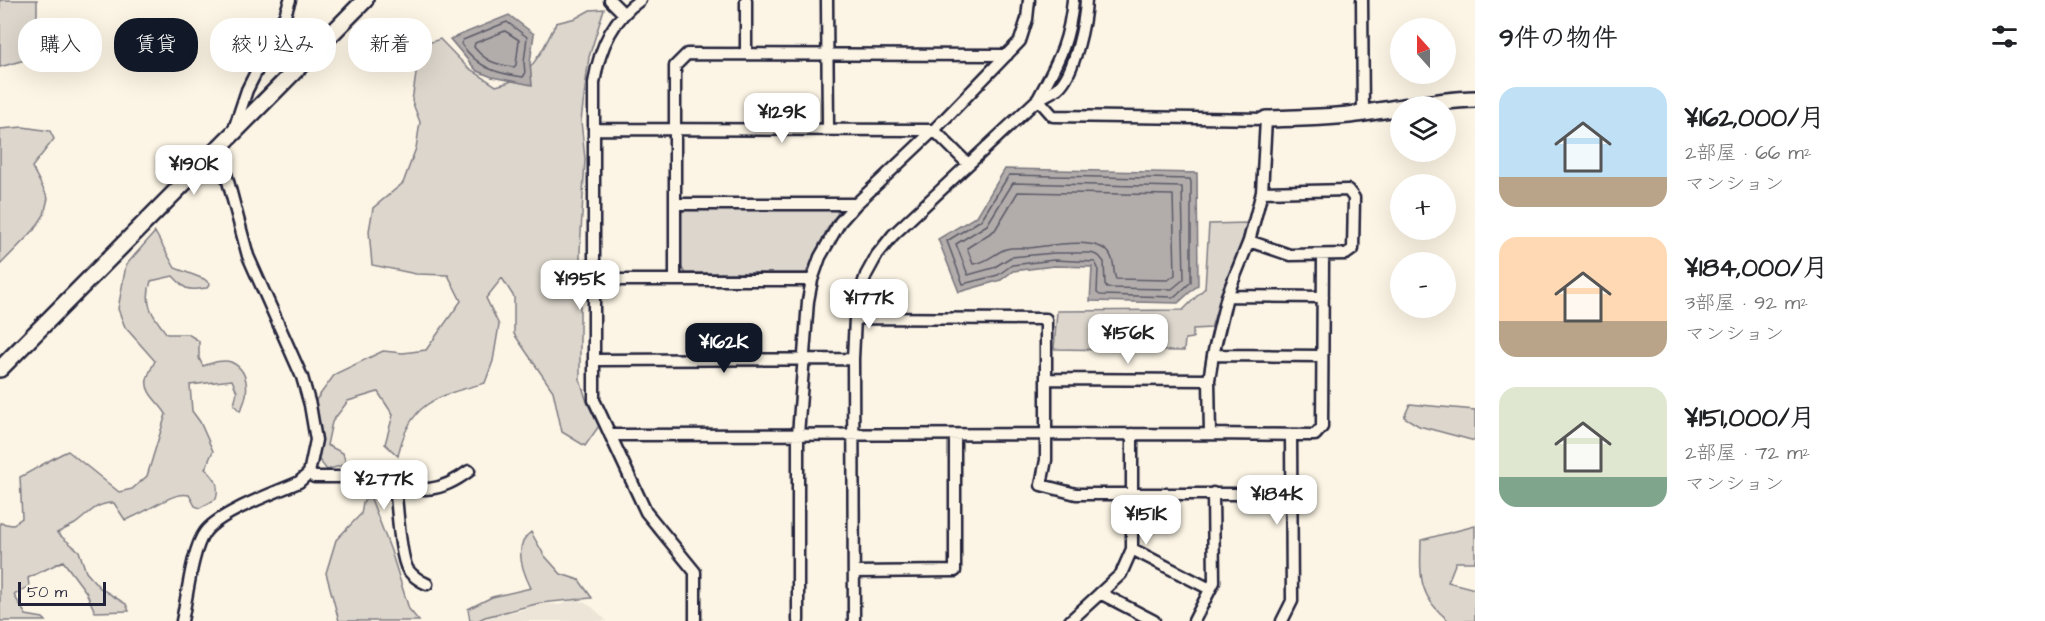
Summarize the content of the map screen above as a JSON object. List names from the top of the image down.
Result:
{
  "scale_bar": "50 m",
  "north": "top",
  "page": {
    "heading": "9件の物件",
    "map_buttons": ["+", "−"],
    "chip": [
      "購入",
      "賃貸",
      "絞り込み",
      "新着"
    ],
    "list": [
      {
        "name": "¥162,000/月",
        "note": "2部屋 · 66 m² · マンション"
      },
      {
        "name": "¥184,000/月",
        "note": "3部屋 · 92 m² · マンション"
      },
      {
        "name": "¥151,000/月",
        "note": "2部屋 · 72 m² · マンション"
      }
    ],
    "price": [
      "¥129K",
      "¥190K",
      "¥195K",
      "¥177K",
      "¥156K",
      "¥162K",
      "¥277K",
      "¥184K",
      "¥151K"
    ],
    "scale": "50 m"
  }
}
